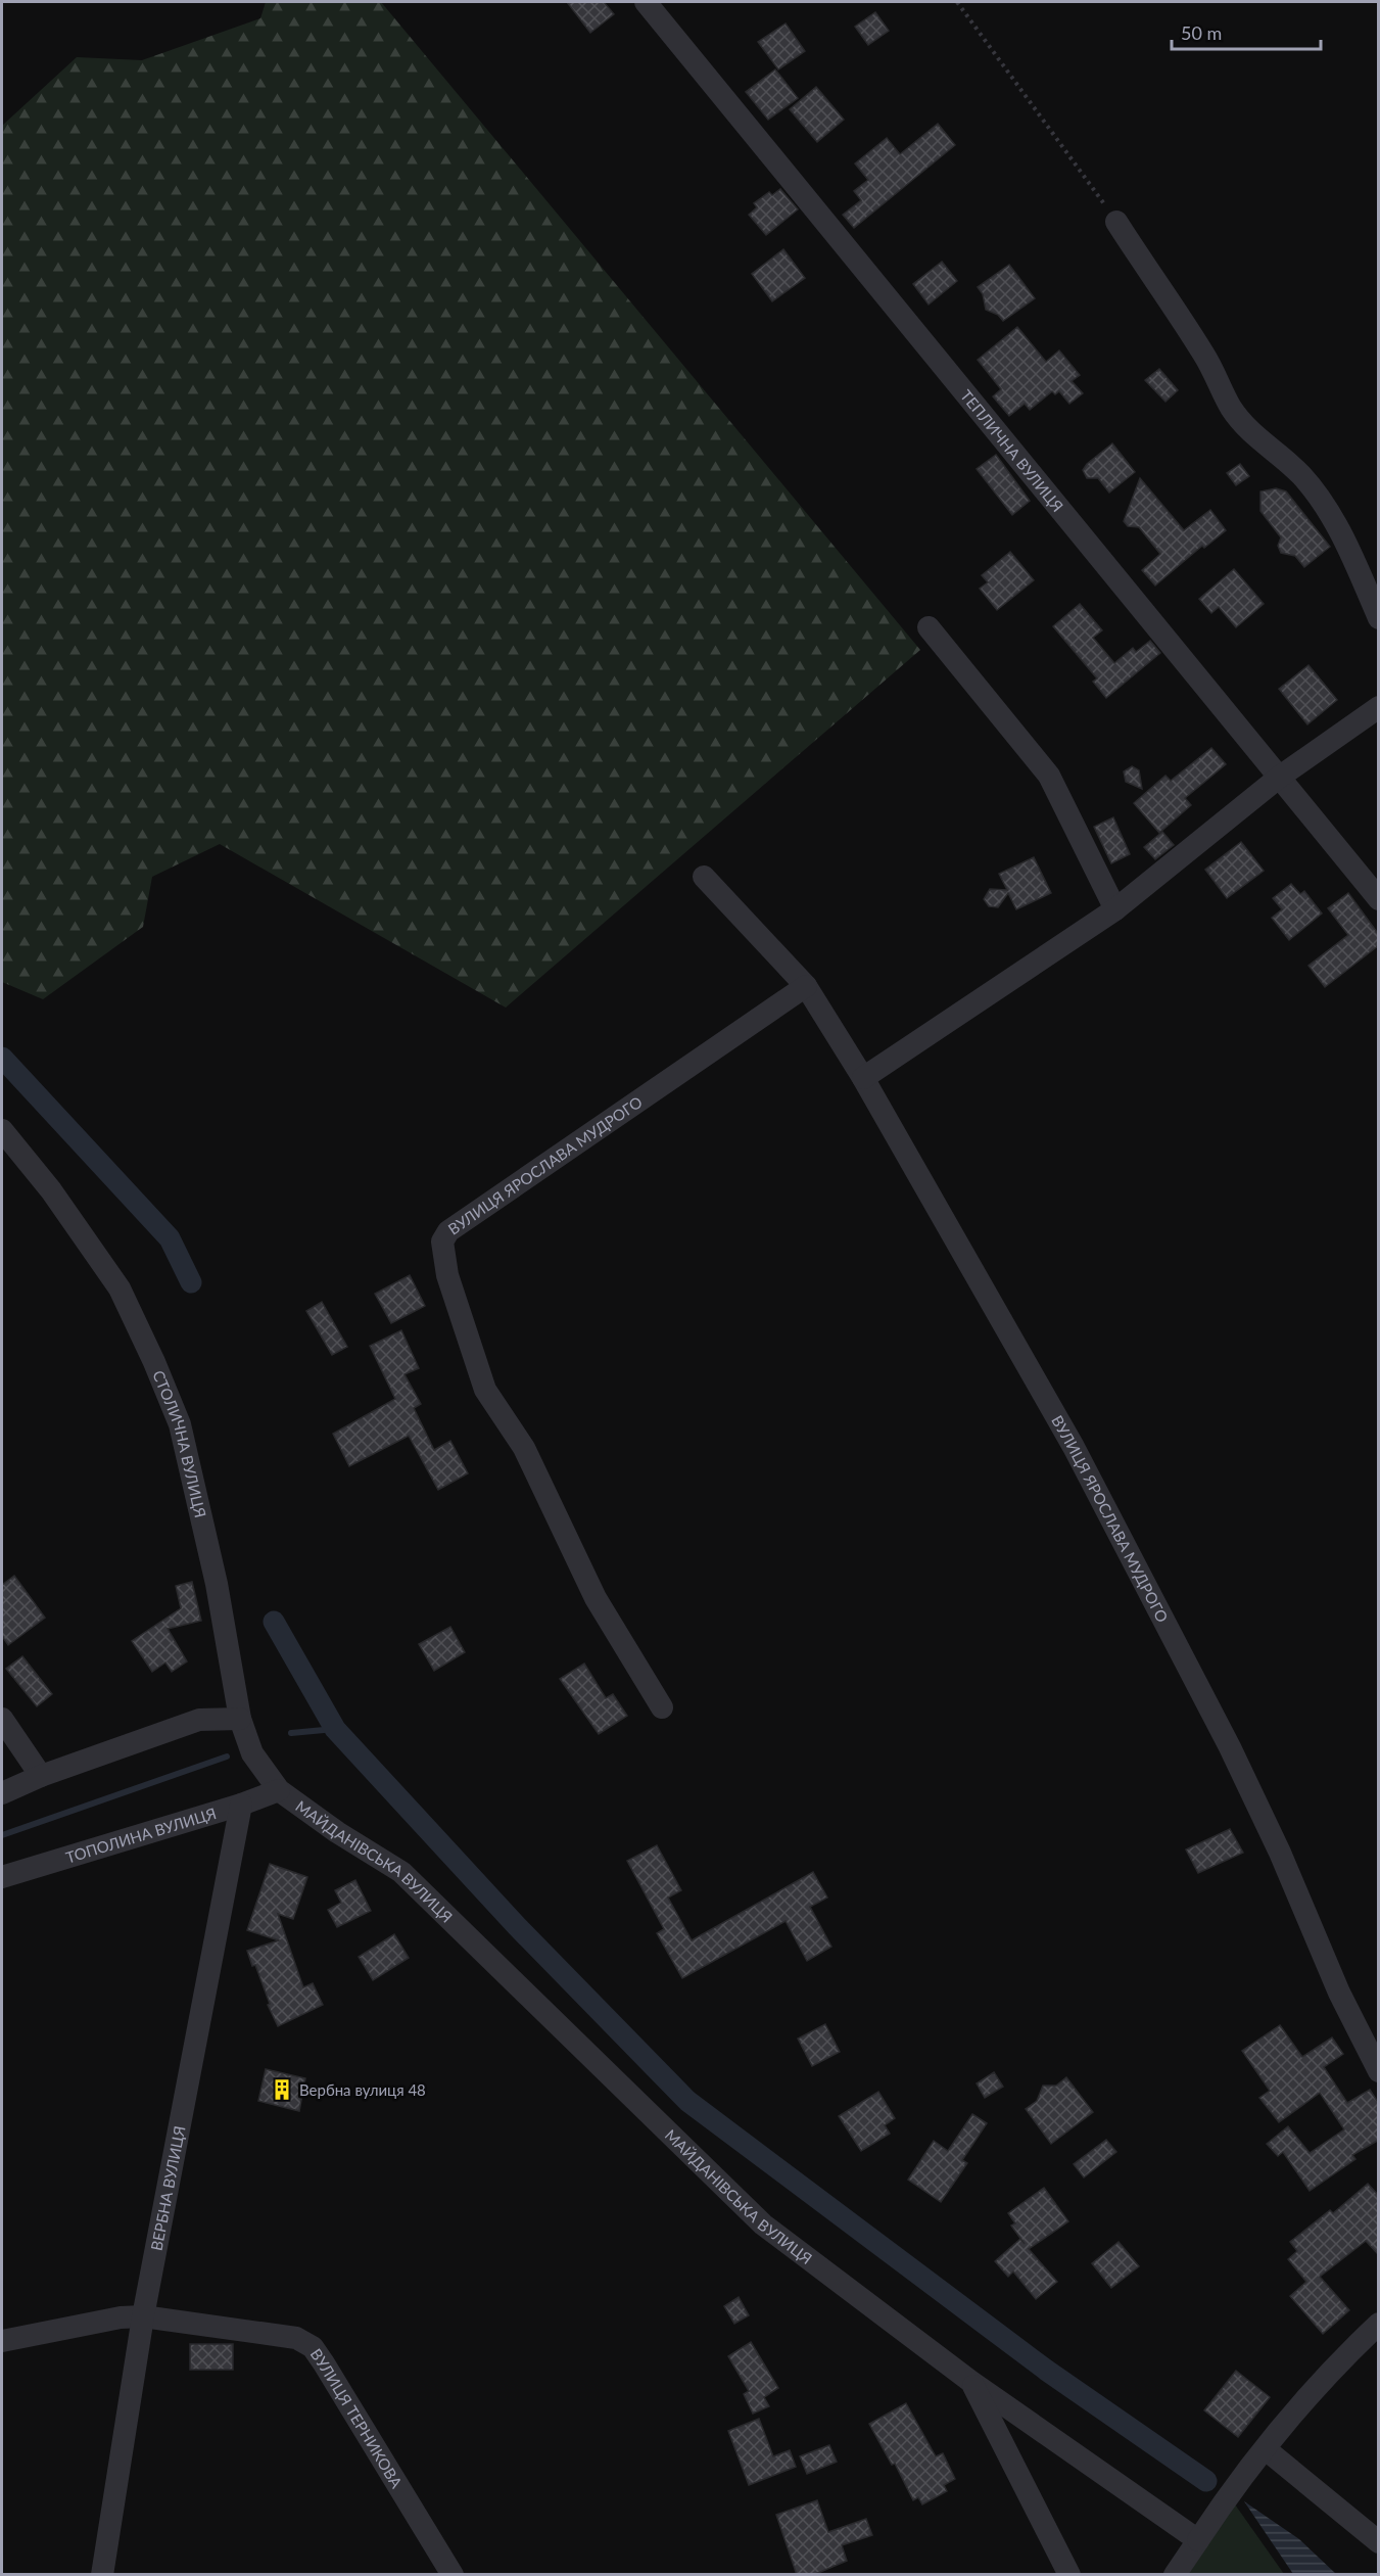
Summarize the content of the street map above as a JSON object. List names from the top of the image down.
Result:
{
  "streets": {
    "street": [
      "ТЕПЛИЧНА ВУЛИЦЯ",
      "ВУЛИЦЯ ЯРОСЛАВА МУДРОГО",
      "СТОЛИЧНА ВУЛИЦЯ",
      "ТОПОЛИНА ВУЛИЦЯ",
      "МАЙДАНІВСЬКА ВУЛИЦЯ",
      "ВЕРБНА ВУЛИЦЯ",
      "ВУЛИЦЯ ТЕРНИКОВА"
    ]
  },
  "crossings": [
    ["СТОЛИЧНА ВУЛИЦЯ", "ТОПОЛИНА ВУЛИЦЯ"],
    ["СТОЛИЧНА ВУЛИЦЯ", "МАЙДАНІВСЬКА ВУЛИЦЯ"],
    ["ТОПОЛИНА ВУЛИЦЯ", "МАЙДАНІВСЬКА ВУЛИЦЯ"],
    ["ТОПОЛИНА ВУЛИЦЯ", "ВЕРБНА ВУЛИЦЯ"],
    ["ВЕРБНА ВУЛИЦЯ", "ВУЛИЦЯ ТЕРНИКОВА"]
  ],
  "places": {
    "building": ["Вербна вулиця 48"]
  },
  "scale_bar": "50 m"
}
